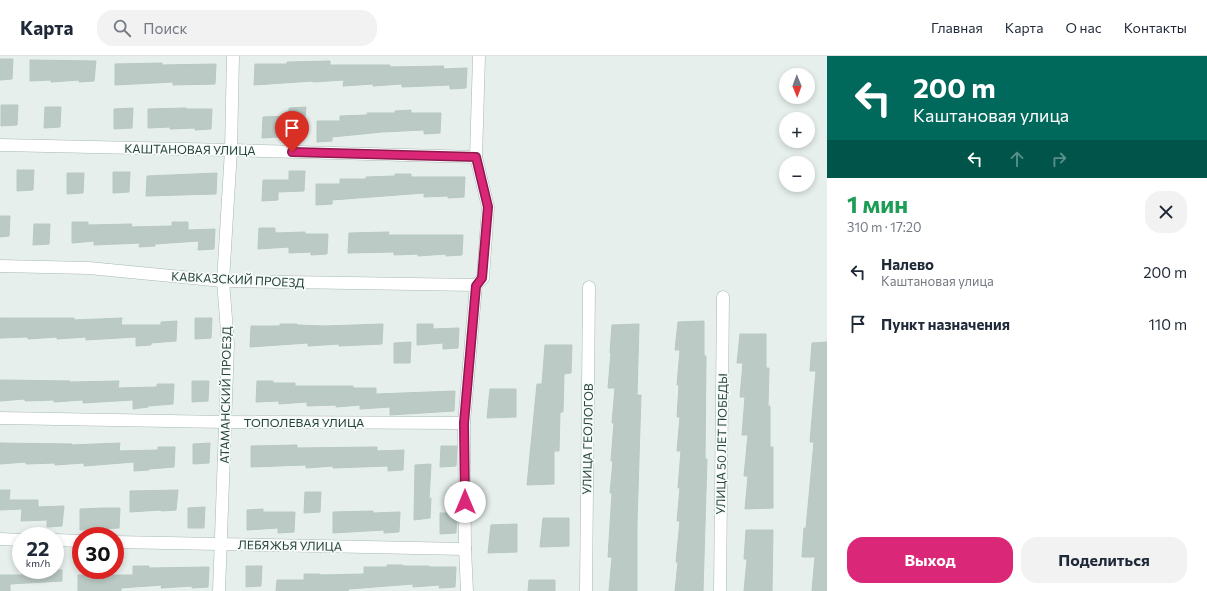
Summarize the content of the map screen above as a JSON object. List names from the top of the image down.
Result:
{
  "streets": {
    "street": [
      "КАШТАНОВАЯ УЛИЦА",
      "КАВКАЗСКИЙ ПРОЕЗД",
      "АТАМАНСКИЙ ПРОЕЗД",
      "ТОПОЛЕВАЯ УЛИЦА",
      "УЛИЦА ГЕОЛОГОВ",
      "УЛИЦА 50 ЛЕТ ПОБЕДЫ",
      "ЛЕБЯЖЬЯ УЛИЦА"
    ]
  },
  "crossings": [
    ["КАШТАНОВАЯ УЛИЦА", "АТАМАНСКИЙ ПРОЕЗД"],
    ["КАВКАЗСКИЙ ПРОЕЗД", "АТАМАНСКИЙ ПРОЕЗД"],
    ["АТАМАНСКИЙ ПРОЕЗД", "ТОПОЛЕВАЯ УЛИЦА"],
    ["АТАМАНСКИЙ ПРОЕЗД", "ЛЕБЯЖЬЯ УЛИЦА"]
  ],
  "north": "bottom",
  "page": {
    "header": "Карта",
    "search": "Поиск",
    "nav": [
      "Главная",
      "Карта",
      "О нас",
      "Контакты"
    ],
    "turn": ["200 m", "Каштановая улица"],
    "map_buttons": ["+", "−"],
    "heading": ["1 мин", "310 m · 17:20"],
    "list": [
      {
        "name": "Налево",
        "note": "Каштановая улица",
        "value": "200 m"
      },
      {
        "name": "Пункт назначения",
        "value": "110 m"
      }
    ],
    "speed": "22 km/h",
    "limit": "30",
    "buttons": ["Выход", "Поделиться"]
  }
}
